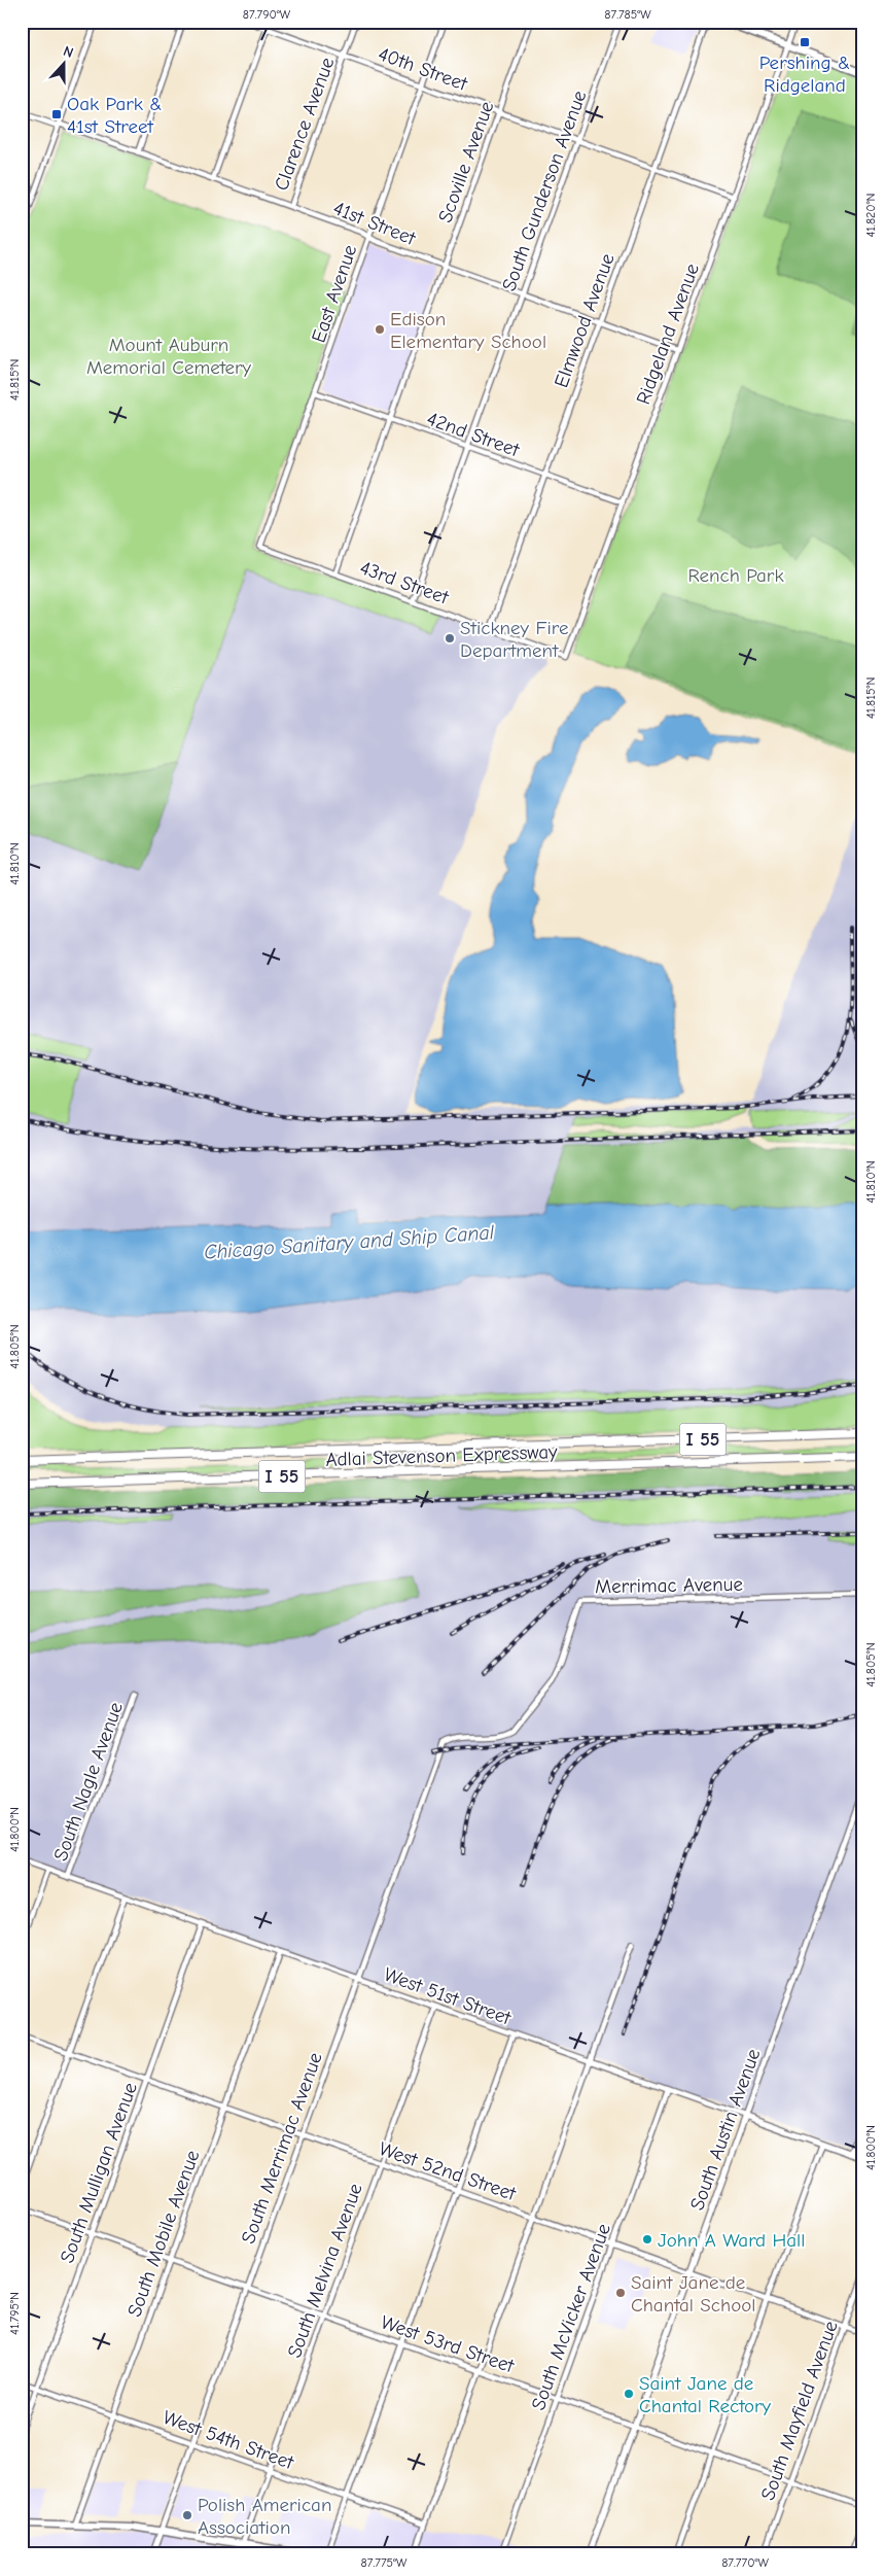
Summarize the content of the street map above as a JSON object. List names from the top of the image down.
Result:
{
  "streets": {
    "highway": ["I 55", "Adlai Stevenson Expressway"],
    "street": [
      "40th Street",
      "Clarence Avenue",
      "Scoville Avenue",
      "South Gunderson Avenue",
      "41st Street",
      "East Avenue",
      "Elmwood Avenue",
      "Ridgeland Avenue",
      "42nd Street",
      "43rd Street",
      "Merrimac Avenue",
      "South Nagle Avenue",
      "West 51st Street",
      "South Austin Avenue",
      "South Merrimac Avenue",
      "West 52nd Street",
      "South Mulligan Avenue",
      "South Mobile Avenue",
      "South Melvina Avenue",
      "South McVicker Avenue",
      "West 53rd Street",
      "South Mayfield Avenue",
      "West 54th Street"
    ]
  },
  "crossings": [
    ["40th Street", "Clarence Avenue"],
    ["40th Street", "Scoville Avenue"],
    ["40th Street", "South Gunderson Avenue"],
    ["40th Street", "East Avenue"],
    ["40th Street", "Elmwood Avenue"],
    ["40th Street", "Ridgeland Avenue"],
    ["Clarence Avenue", "41st Street"],
    ["Scoville Avenue", "41st Street"],
    ["Scoville Avenue", "42nd Street"],
    ["Scoville Avenue", "43rd Street"],
    ["South Gunderson Avenue", "41st Street"],
    ["South Gunderson Avenue", "42nd Street"],
    ["South Gunderson Avenue", "43rd Street"],
    ["41st Street", "East Avenue"],
    ["41st Street", "Elmwood Avenue"],
    ["41st Street", "Ridgeland Avenue"],
    ["East Avenue", "42nd Street"],
    ["East Avenue", "43rd Street"],
    ["Elmwood Avenue", "42nd Street"],
    ["Elmwood Avenue", "43rd Street"],
    ["Ridgeland Avenue", "42nd Street"],
    ["Ridgeland Avenue", "43rd Street"],
    ["Merrimac Avenue", "South Merrimac Avenue"],
    ["South Nagle Avenue", "West 51st Street"],
    ["West 51st Street", "South Austin Avenue"],
    ["West 51st Street", "South Merrimac Avenue"],
    ["West 51st Street", "South Mulligan Avenue"],
    ["West 51st Street", "South Mobile Avenue"],
    ["West 51st Street", "South Melvina Avenue"],
    ["West 51st Street", "South McVicker Avenue"],
    ["South Austin Avenue", "West 52nd Street"],
    ["South Austin Avenue", "West 53rd Street"],
    ["South Merrimac Avenue", "West 52nd Street"],
    ["South Merrimac Avenue", "West 53rd Street"],
    ["South Merrimac Avenue", "West 54th Street"],
    ["West 52nd Street", "South Mulligan Avenue"],
    ["West 52nd Street", "South Mobile Avenue"],
    ["West 52nd Street", "South Melvina Avenue"],
    ["West 52nd Street", "South McVicker Avenue"],
    ["West 52nd Street", "South Mayfield Avenue"],
    ["South Mulligan Avenue", "West 53rd Street"],
    ["South Mulligan Avenue", "West 54th Street"],
    ["South Mobile Avenue", "West 53rd Street"],
    ["South Mobile Avenue", "West 54th Street"],
    ["South Melvina Avenue", "West 53rd Street"],
    ["South Melvina Avenue", "West 54th Street"],
    ["South McVicker Avenue", "West 53rd Street"],
    ["West 53rd Street", "South Mayfield Avenue"]
  ],
  "water": ["Chicago Sanitary and Ship Canal"],
  "parks": ["Mount Auburn Memorial Cemetery", "Rench Park"],
  "places": {
    "transit": ["Pershing & Ridgeland", "Oak Park & 41st Street"],
    "other": [
      "Edison Elementary School",
      "Stickney Fire Department",
      "John A Ward Hall",
      "Saint Jane de Chantal School",
      "Saint Jane de Chantal Rectory",
      "Polish American Association"
    ]
  },
  "north": "top",
  "coordinates": [
    "87.790°W",
    "87.785°W",
    "41.820°N",
    "41.815°N",
    "41.810°N",
    "41.805°N",
    "41.800°N",
    "41.795°N",
    "87.775°W",
    "87.770°W"
  ]
}
